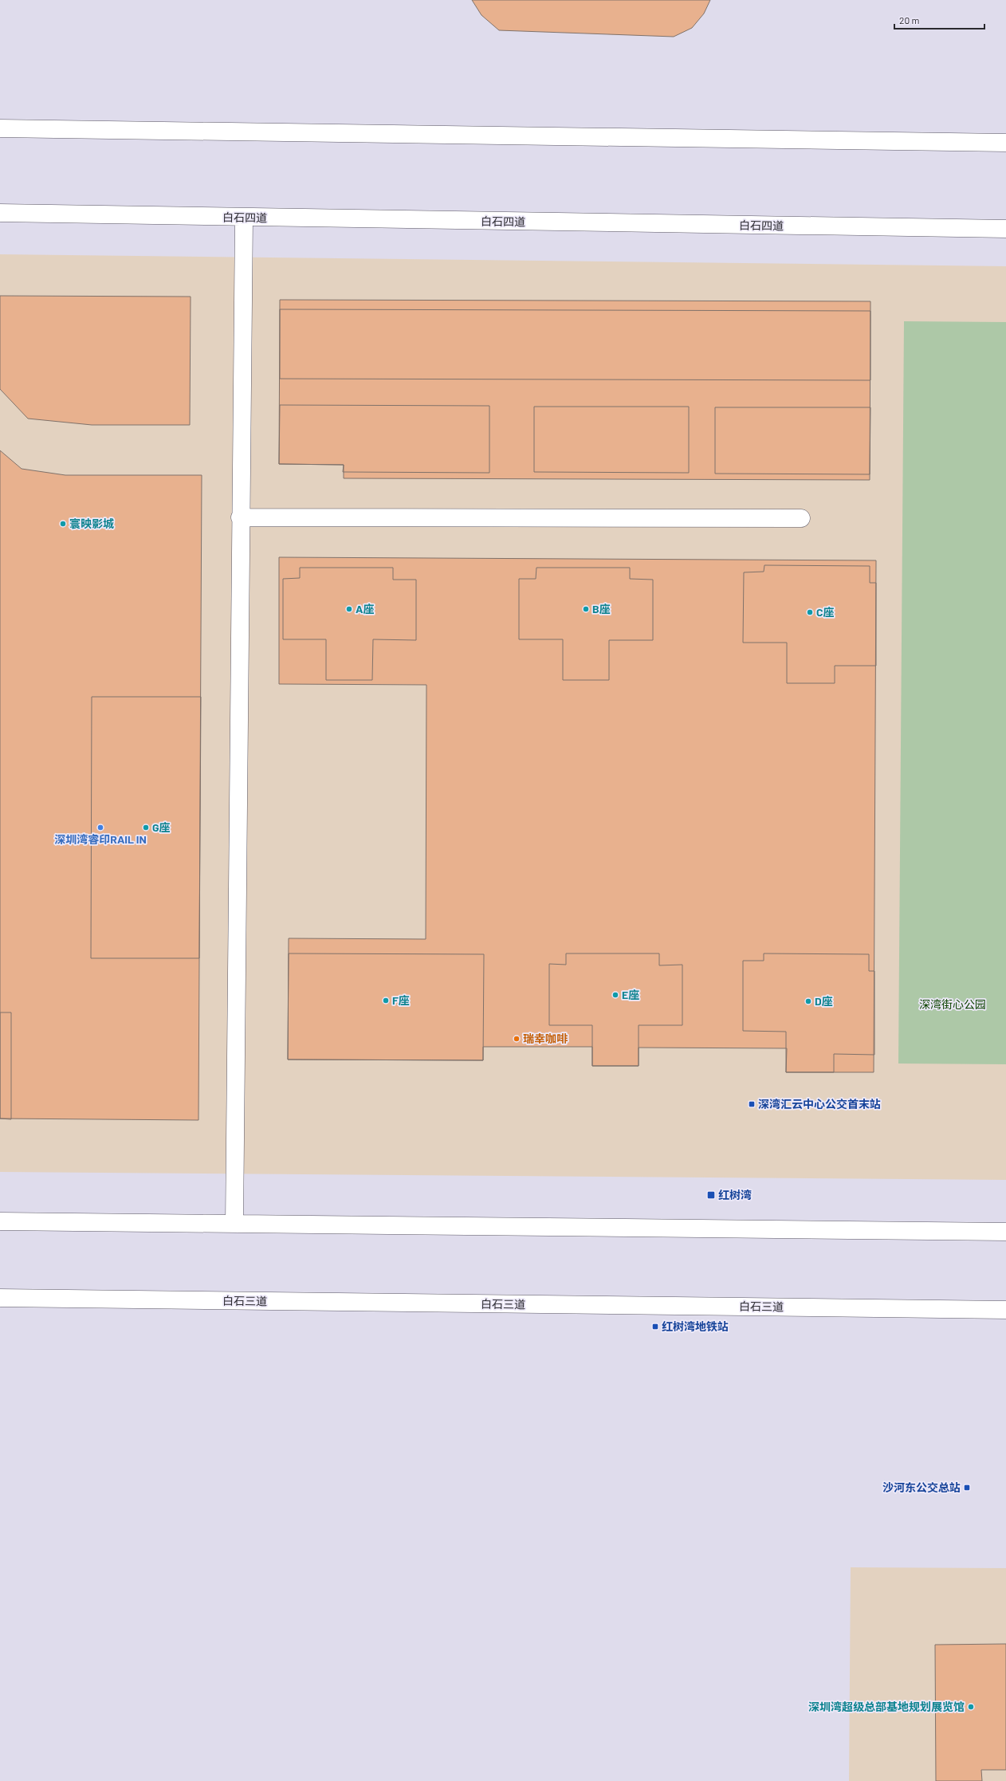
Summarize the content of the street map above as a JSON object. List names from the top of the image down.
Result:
{
  "streets": {
    "street": ["白石四道", "白石三道"]
  },
  "parks": ["深湾街心公园"],
  "places": {
    "other": [
      "寰映影城",
      "A座",
      "B座",
      "C座",
      "深圳湾睿印RAIL IN",
      "G座",
      "E座",
      "F座",
      "D座",
      "瑞幸咖啡",
      "深圳湾超级总部基地规划展览馆"
    ],
    "transit": [
      "深湾汇云中心公交首末站",
      "红树湾",
      "红树湾地铁站",
      "沙河东公交总站"
    ]
  },
  "scale_bar": "20 m"
}
